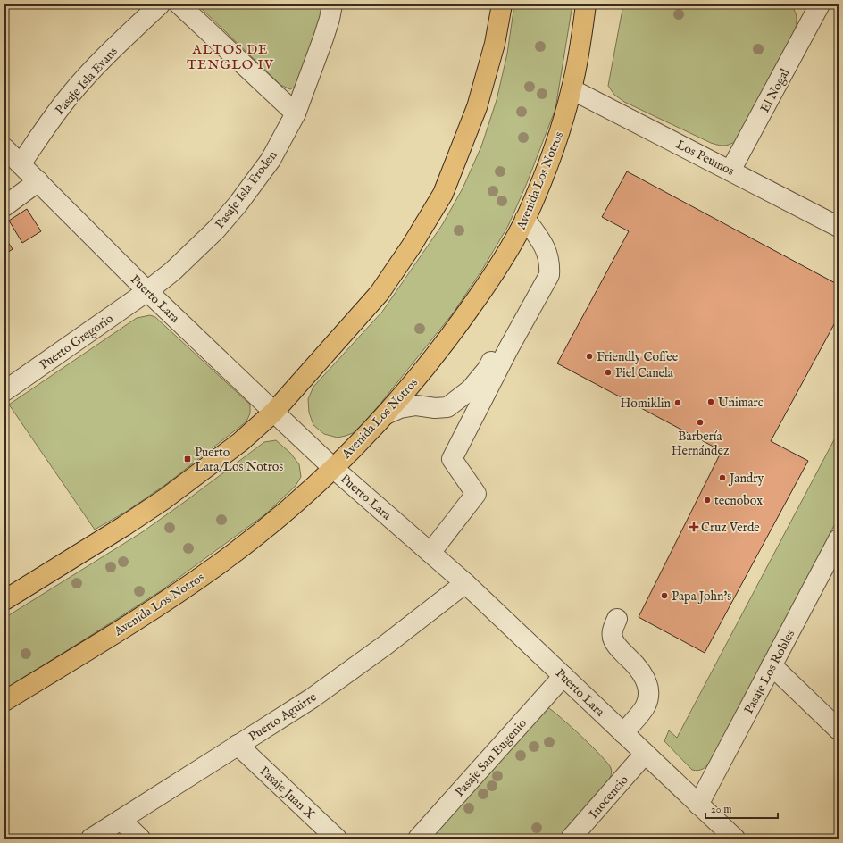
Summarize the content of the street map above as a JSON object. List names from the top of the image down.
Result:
{
  "streets": {
    "main road": ["Avenida Los Notros"],
    "street": [
      "Pasaje Isla Evans",
      "El Nogal",
      "Los Peumos",
      "Pasaje Isla Froden",
      "Puerto Lara",
      "Puerto Gregorio",
      "Pasaje Los Robles",
      "Puerto Aguirre",
      "Pasaje San Eugenio",
      "Pasaje Juan X",
      "Inocencio"
    ]
  },
  "crossings": [
    ["Pasaje Isla Evans", "Puerto Lara"],
    ["El Nogal", "Los Peumos"],
    ["Los Peumos", "Avenida Los Notros"],
    ["Avenida Los Notros", "Puerto Lara"],
    ["Pasaje Isla Froden", "Puerto Lara"],
    ["Pasaje Isla Froden", "Puerto Gregorio"],
    ["Puerto Lara", "Puerto Gregorio"],
    ["Puerto Lara", "Pasaje Los Robles"],
    ["Puerto Lara", "Puerto Aguirre"],
    ["Puerto Lara", "Pasaje San Eugenio"],
    ["Puerto Lara", "Inocencio"],
    ["Puerto Aguirre", "Pasaje Juan X"]
  ],
  "districts": ["ALTOS DE TENGLO IV"],
  "places": {
    "other": [
      "Friendly Coffee",
      "Piel Canela",
      "Unimarc",
      "Homiklin",
      "Barbería Hernández",
      "Jandry",
      "tecnobox",
      "Papa John's"
    ],
    "transit": ["Puerto Lara/Los Notros"],
    "health": ["Cruz Verde"]
  },
  "scale_bar": "20 m"
}
